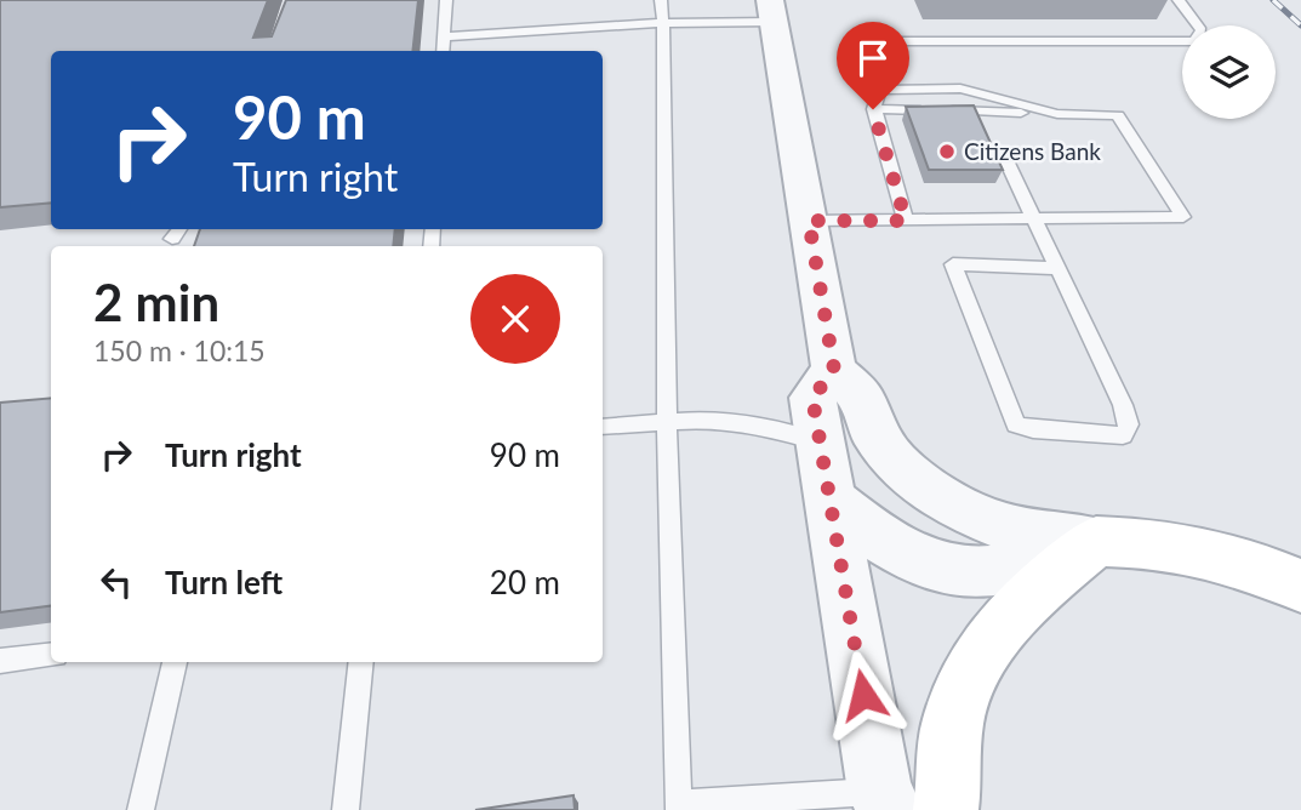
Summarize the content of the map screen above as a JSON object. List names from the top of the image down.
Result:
{
  "places": ["Citizens Bank"],
  "page": {
    "turn": ["90 m", "Turn right"],
    "heading": ["2 min", "150 m · 10:15"],
    "list": [
      {
        "name": "Turn right",
        "value": "90 m"
      },
      {
        "name": "Turn left",
        "value": "20 m"
      }
    ]
  }
}
